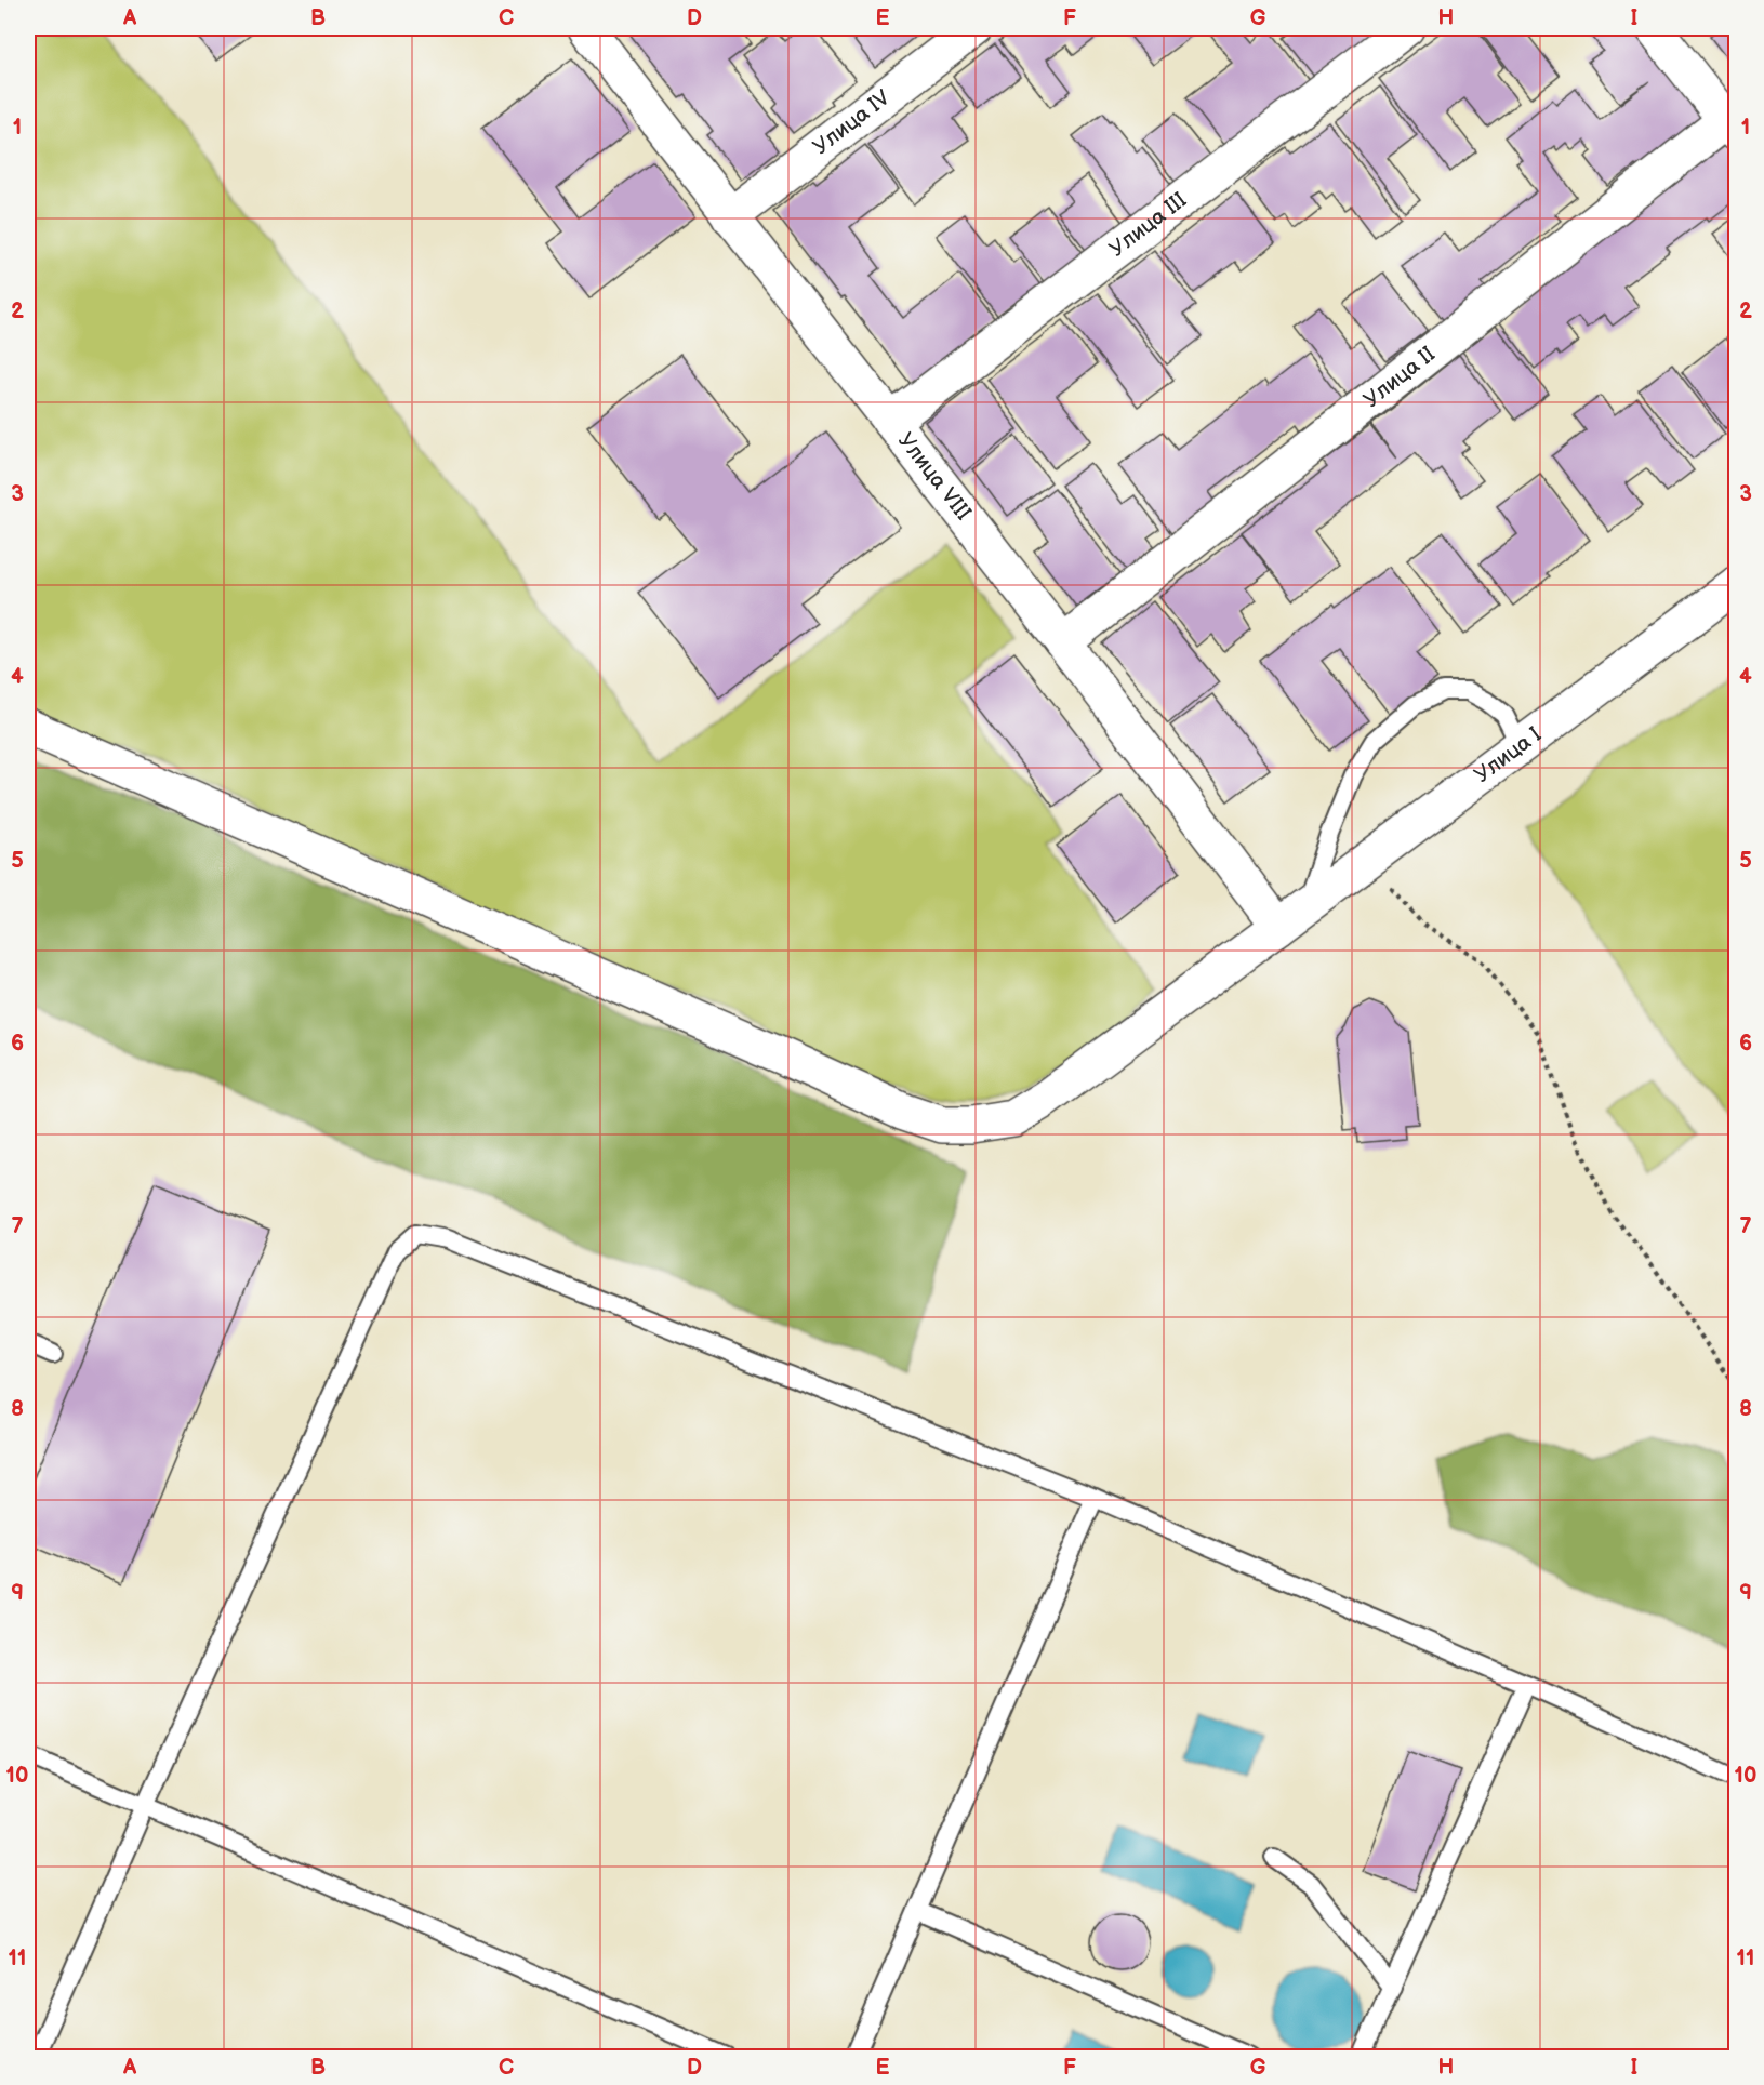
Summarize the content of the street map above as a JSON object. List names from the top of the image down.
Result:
{
  "streets": {
    "street": [
      "Улица IV",
      "Улица III",
      "Улица II",
      "Улица VIII",
      "Улица I"
    ]
  },
  "crossings": [
    ["Улица IV", "Улица VIII"],
    ["Улица III", "Улица VIII"],
    ["Улица II", "Улица VIII"],
    ["Улица VIII", "Улица I"]
  ],
  "grid": {
    "columns": [
      "A",
      "B",
      "C",
      "D",
      "E",
      "F",
      "G",
      "H",
      "I"
    ],
    "rows": [
      "1",
      "2",
      "3",
      "4",
      "5",
      "6",
      "7",
      "8",
      "9",
      "10",
      "11"
    ]
  }
}
